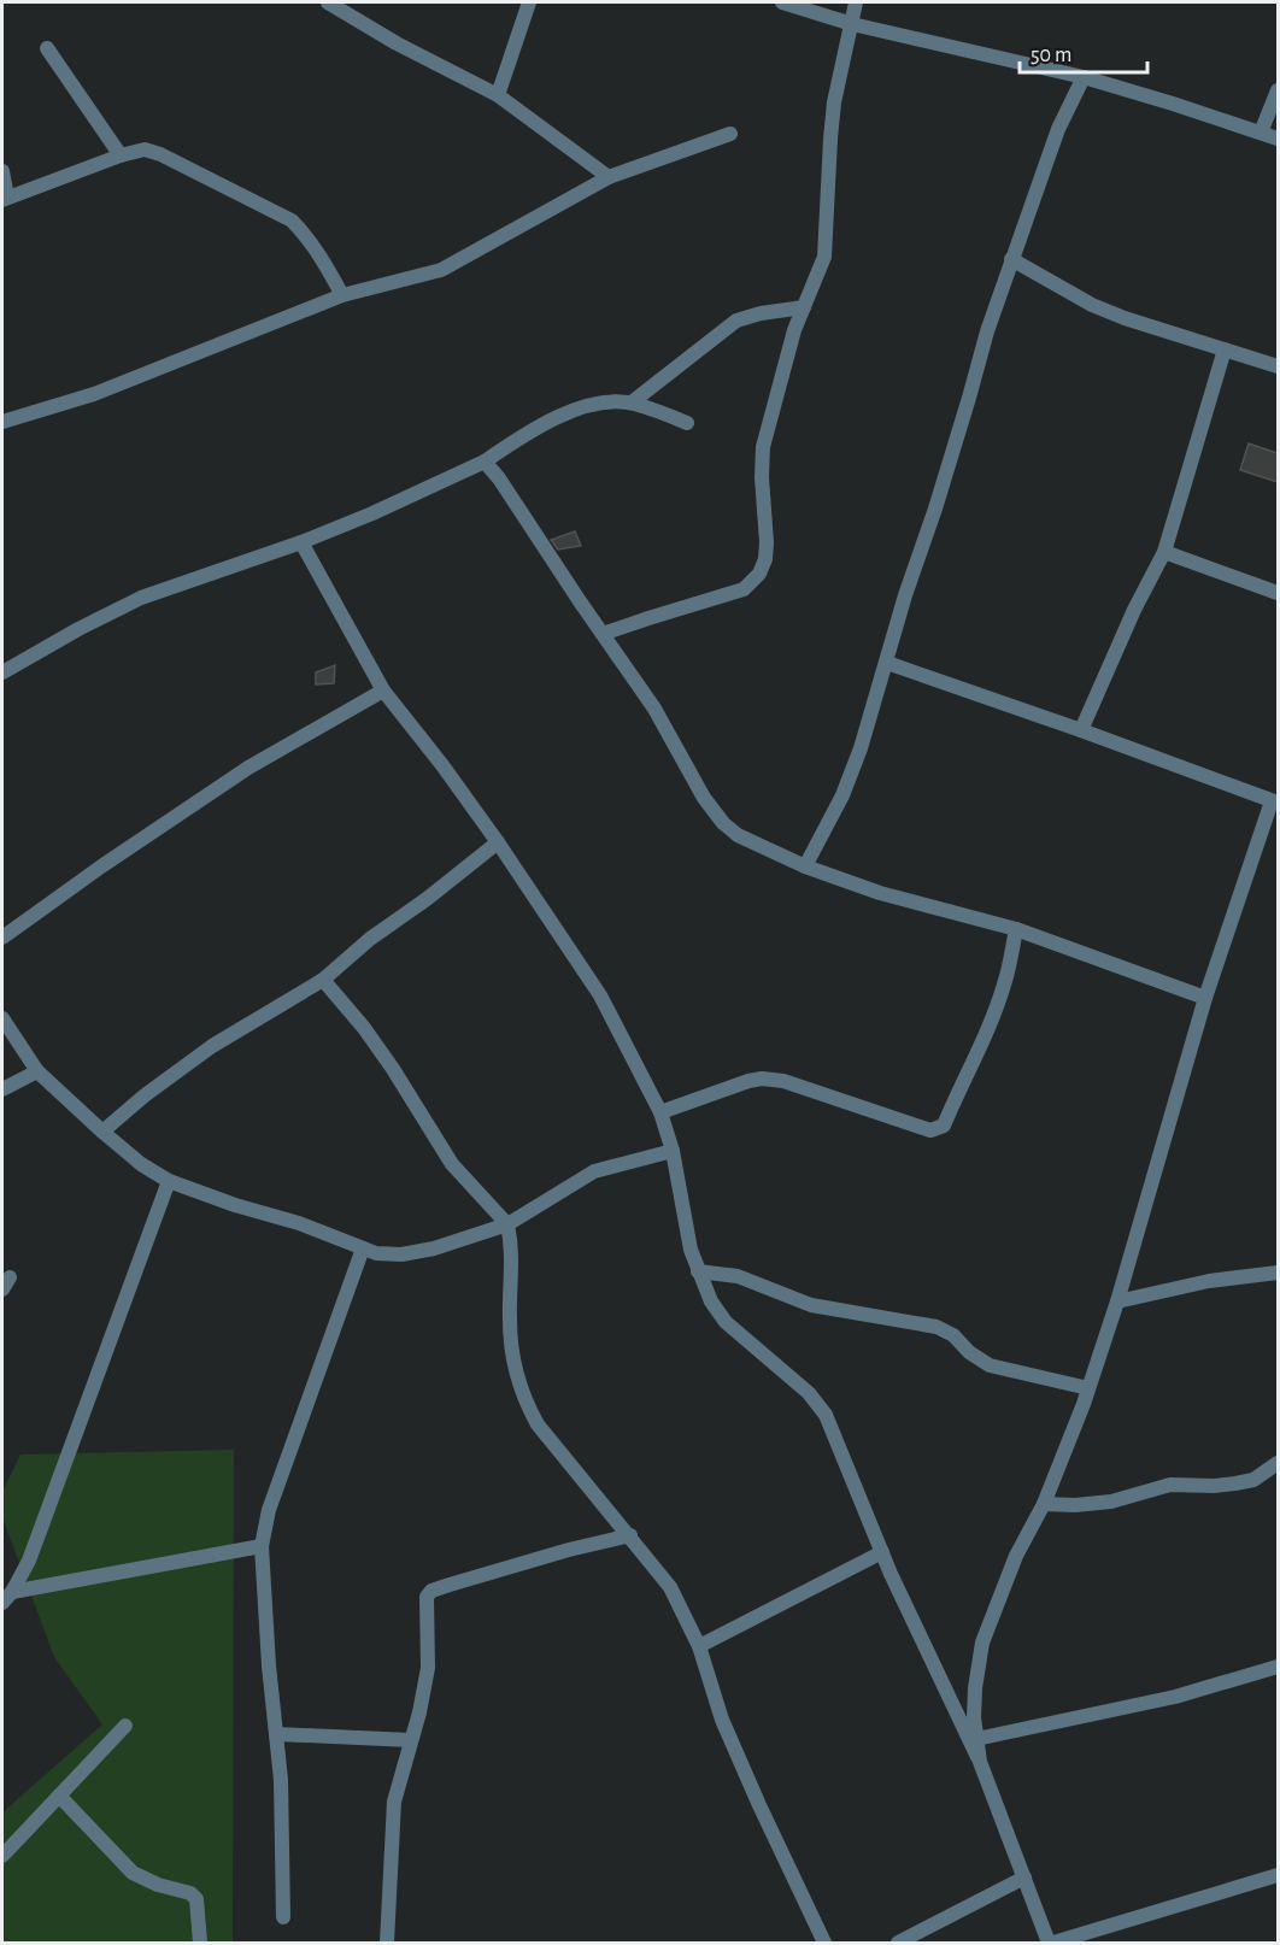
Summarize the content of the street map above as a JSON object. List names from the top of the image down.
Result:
{
  "scale_bar": "50 m"
}
